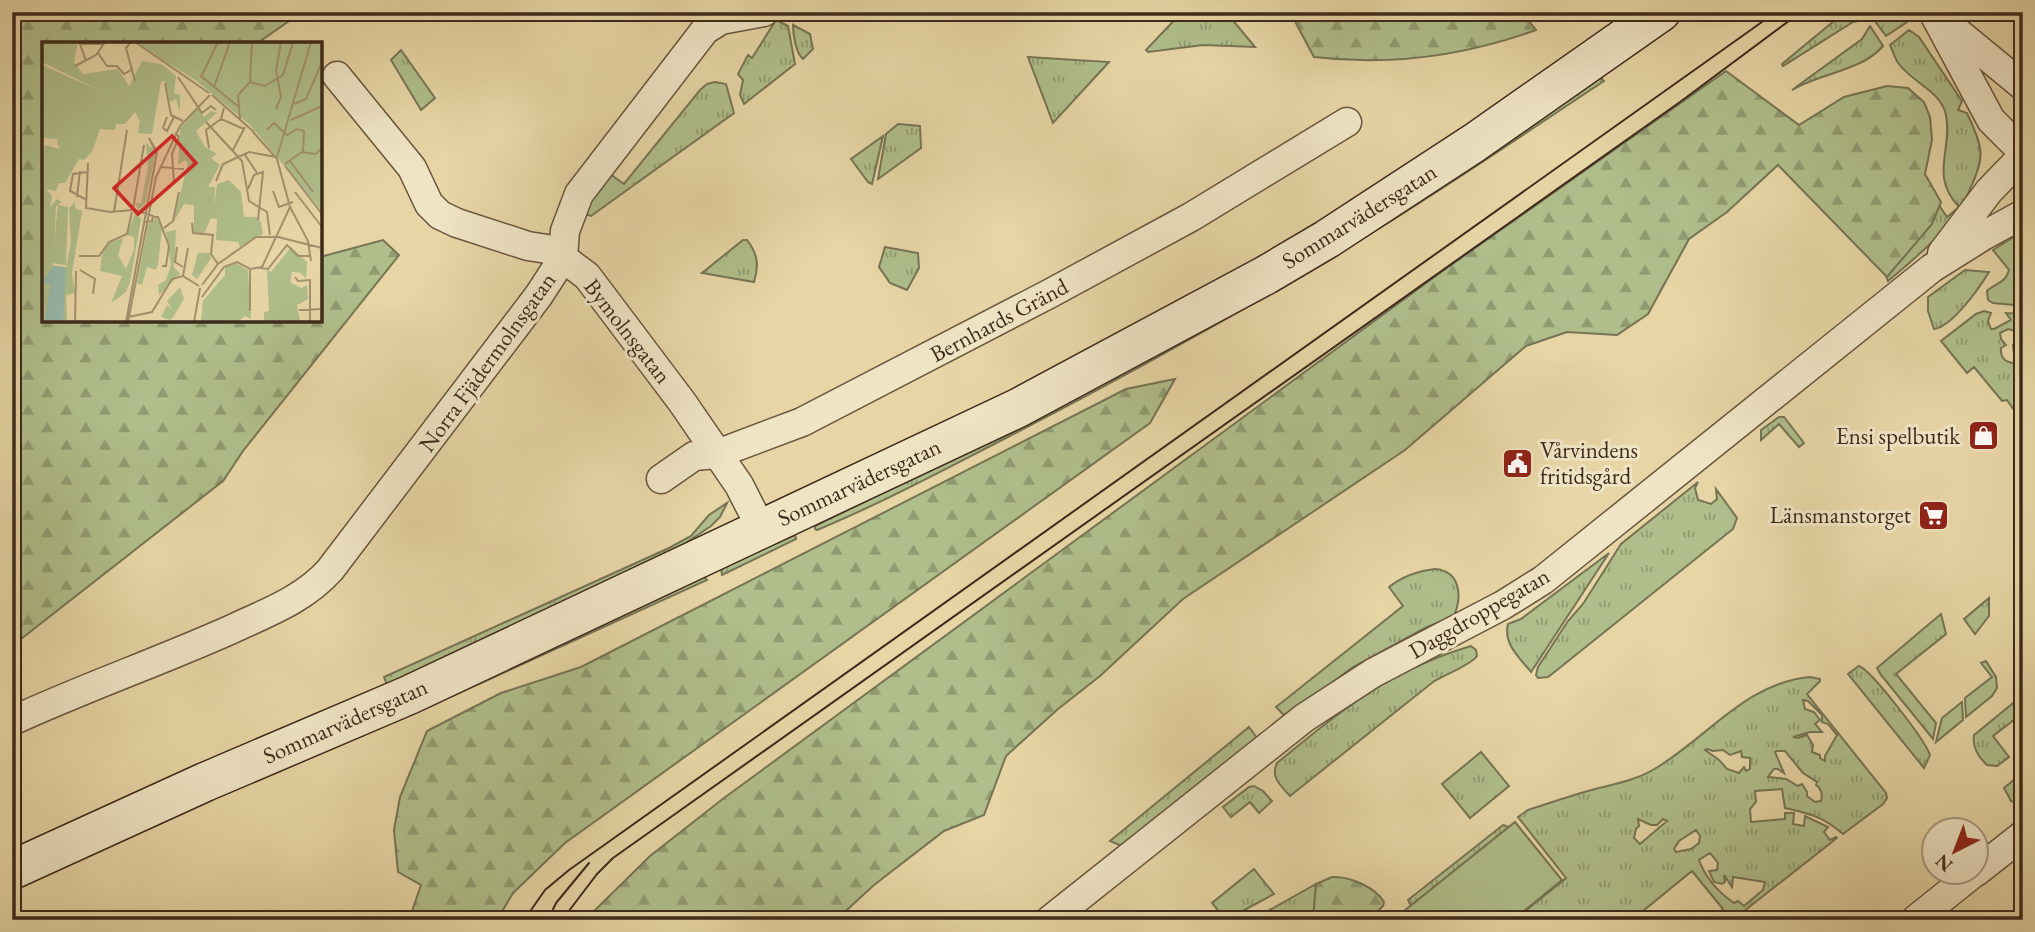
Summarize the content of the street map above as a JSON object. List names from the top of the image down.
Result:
{
  "streets": {
    "street": [
      "Sommarvädersgatan",
      "Bernhards Gränd",
      "Bymolnsgatan",
      "Norra Fjädermolnsgatan",
      "Daggdroppegatan"
    ]
  },
  "crossings": [
    ["Bernhards Gränd", "Bymolnsgatan"],
    ["Bymolnsgatan", "Norra Fjädermolnsgatan"]
  ],
  "places": {
    "shop": ["Ensi spelbutik"],
    "public building": ["Vårvindens fritidsgård"],
    "supermarket": ["Länsmanstorget"]
  },
  "north": "bottom left"
}
